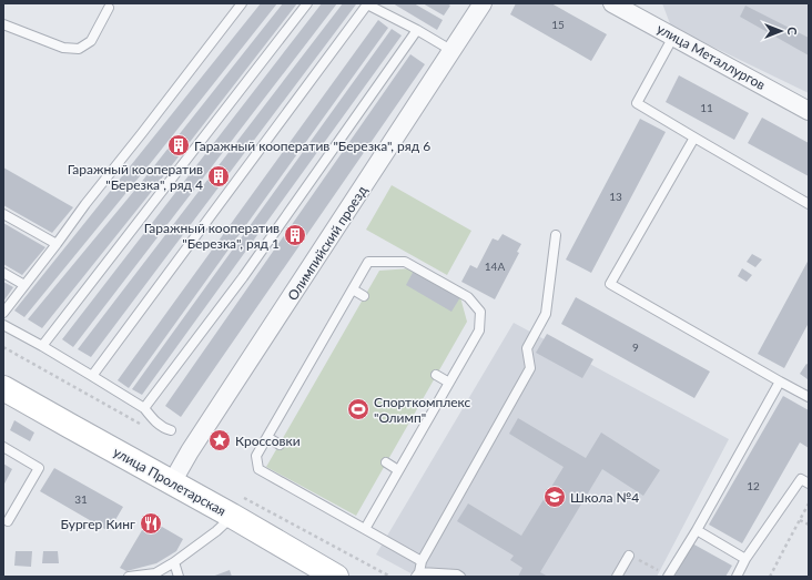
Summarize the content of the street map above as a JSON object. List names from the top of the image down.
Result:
{
  "streets": {
    "main road": ["улица Пролетарская"],
    "street": ["улица Металлургов", "Олимпийский проезд"]
  },
  "crossings": [
    ["Олимпийский проезд", "улица Пролетарская"]
  ],
  "places": {
    "building": ["Гаражный кооператив \"Березка\", ряд 6", "Гаражный кооператив \"Березка\", ряд 4", "Гаражный кооператив \"Березка\", ряд 1"],
    "sports": ["Спорткомплекс \"Олимп\""],
    "place": ["Кроссовки"],
    "school or university": ["Школа №4"],
    "restaurant": ["Бургер Кинг"]
  },
  "house_numbers": [
    "15",
    "11",
    "13",
    "14А",
    "9",
    "12",
    "31"
  ],
  "north": "right"
}
